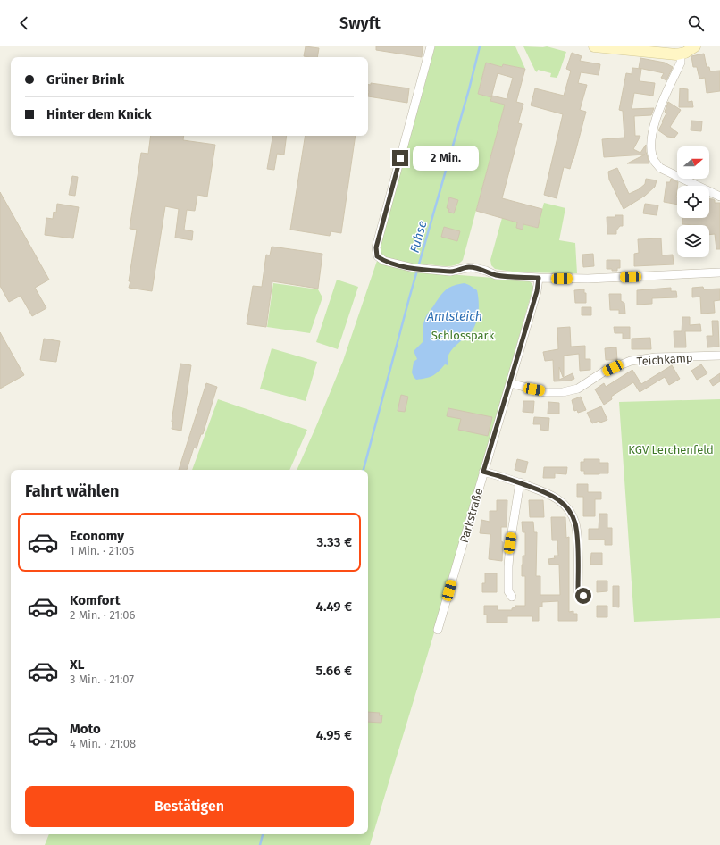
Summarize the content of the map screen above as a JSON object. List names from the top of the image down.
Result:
{
  "streets": {
    "street": ["Teichkamp", "Parkstraße"]
  },
  "crossings": [
    ["Teichkamp", "Parkstraße"]
  ],
  "water": ["Fuhse", "Amtsteich"],
  "parks": ["Schlosspark", "KGV Lerchenfeld"],
  "north": "right",
  "page": {
    "header": "Swyft",
    "banner": ["Grüner Brink", "Hinter dem Knick"],
    "bubble": "2 Min.",
    "heading": "Fahrt wählen",
    "list": [
      {
        "name": "Economy",
        "note": "1 Min. · 21:05",
        "value": "3.33 €"
      },
      {
        "name": "Komfort",
        "note": "2 Min. · 21:06",
        "value": "4.49 €"
      },
      {
        "name": "XL",
        "note": "3 Min. · 21:07",
        "value": "5.66 €"
      },
      {
        "name": "Moto",
        "note": "4 Min. · 21:08",
        "value": "4.95 €"
      }
    ],
    "buttons": "Bestätigen"
  }
}
